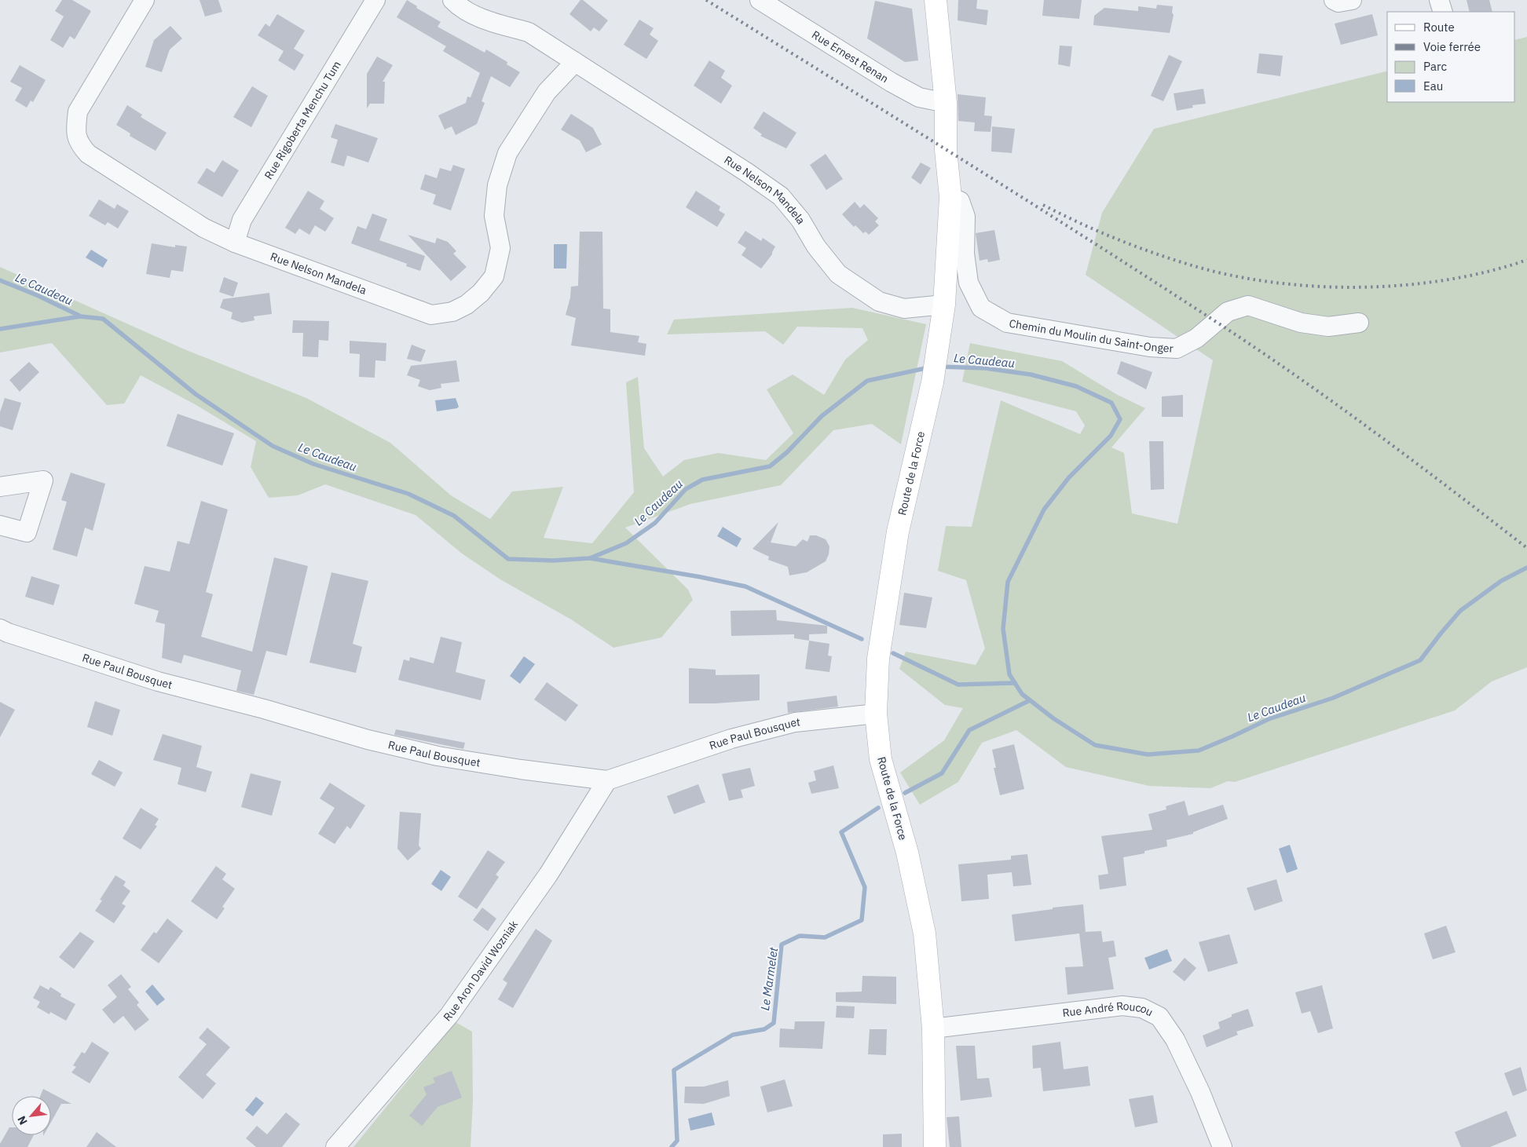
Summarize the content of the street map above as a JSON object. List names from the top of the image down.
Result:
{
  "streets": {
    "street": [
      "Rue Ernest Renan",
      "Rue Rigoberta Menchu Tum",
      "Rue Nelson Mandela",
      "Chemin du Moulin du Saint-Onger",
      "Route de la Force",
      "Rue Paul Bousquet",
      "Rue Aron David Wozniak",
      "Rue André Roucou"
    ]
  },
  "crossings": [
    ["Rue Ernest Renan", "Route de la Force"],
    ["Rue Rigoberta Menchu Tum", "Rue Nelson Mandela"],
    ["Rue Nelson Mandela", "Route de la Force"],
    ["Chemin du Moulin du Saint-Onger", "Route de la Force"],
    ["Route de la Force", "Rue Paul Bousquet"],
    ["Route de la Force", "Rue André Roucou"],
    ["Rue Paul Bousquet", "Rue Aron David Wozniak"]
  ],
  "water": ["Le Caudeau", "Le Marmelet"],
  "legend": [
    "Route",
    "Voie ferrée",
    "Parc",
    "Eau"
  ],
  "north": "bottom left"
}
